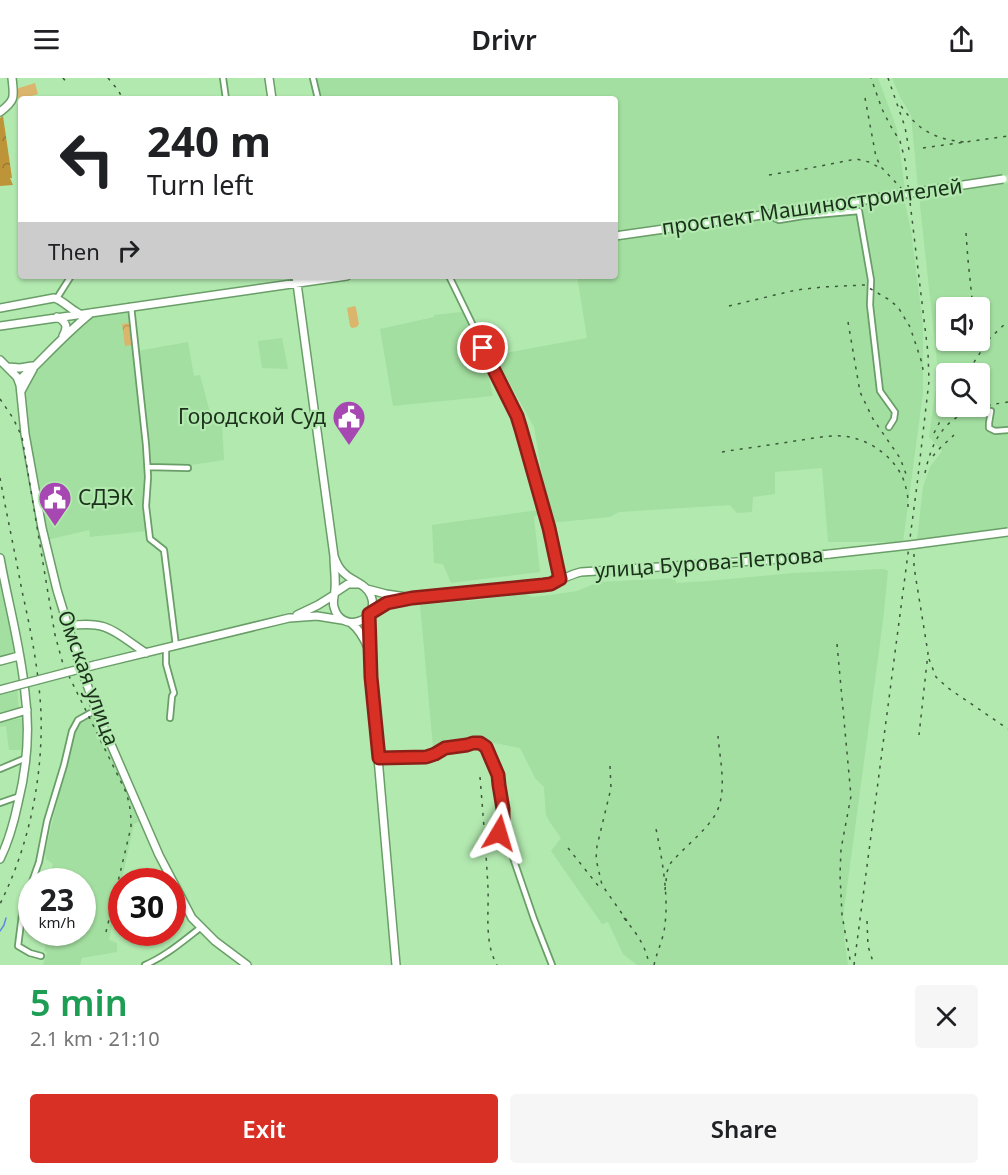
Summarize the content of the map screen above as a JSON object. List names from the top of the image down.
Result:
{
  "streets": {
    "main road": ["проспект Машиностроителей", "улица Бурова-Петрова", "Омская улица"]
  },
  "places": {
    "public building": ["Городской Суд", "СДЭК"]
  },
  "page": {
    "header": "Drivr",
    "turn": ["240 m", "Turn left"],
    "then": "Then",
    "speed": "23 km/h",
    "limit": "30",
    "heading": ["5 min", "2.1 km · 21:10"],
    "buttons": ["Exit", "Share"]
  }
}
